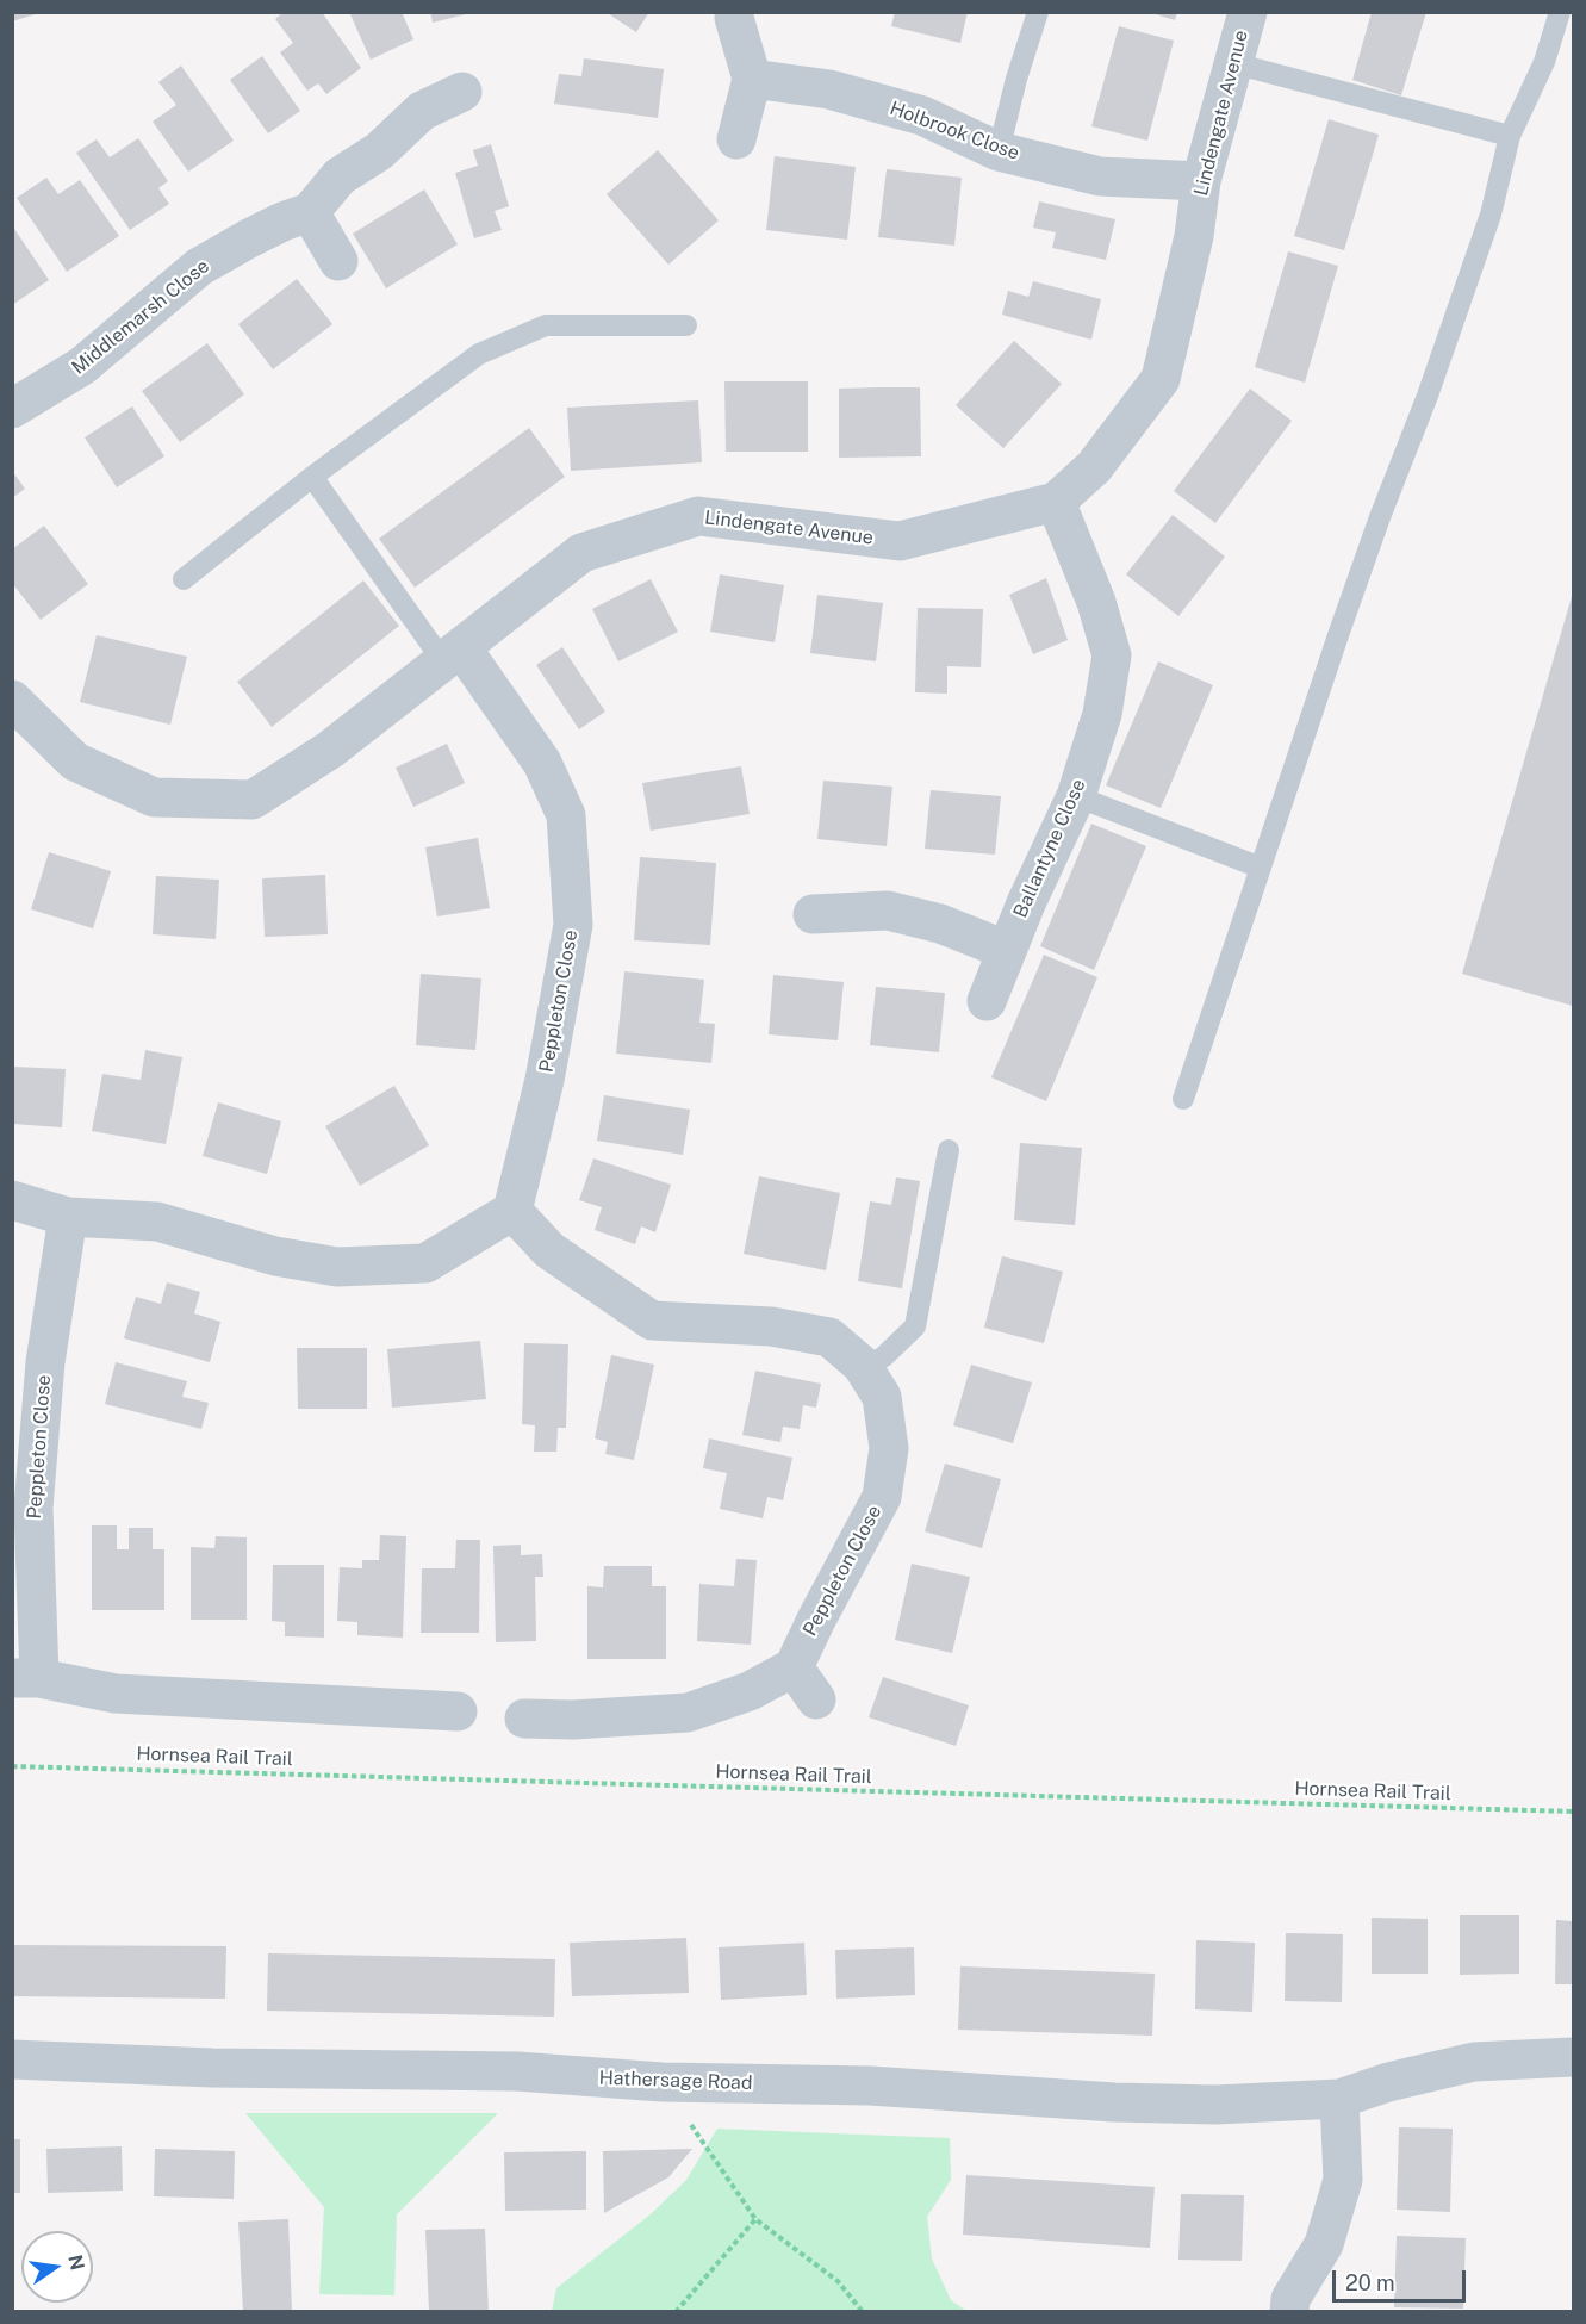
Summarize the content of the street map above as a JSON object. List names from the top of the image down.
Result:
{
  "streets": {
    "street": [
      "Lindengate Avenue",
      "Holbrook Close",
      "Middlemarsh Close",
      "Ballantyne Close",
      "Peppleton Close",
      "Hathersage Road"
    ],
    "path": ["Hornsea Rail Trail"]
  },
  "crossings": [
    ["Lindengate Avenue", "Holbrook Close"],
    ["Lindengate Avenue", "Ballantyne Close"],
    ["Lindengate Avenue", "Peppleton Close"]
  ],
  "scale_bar": "20 m",
  "north": "right"
}
